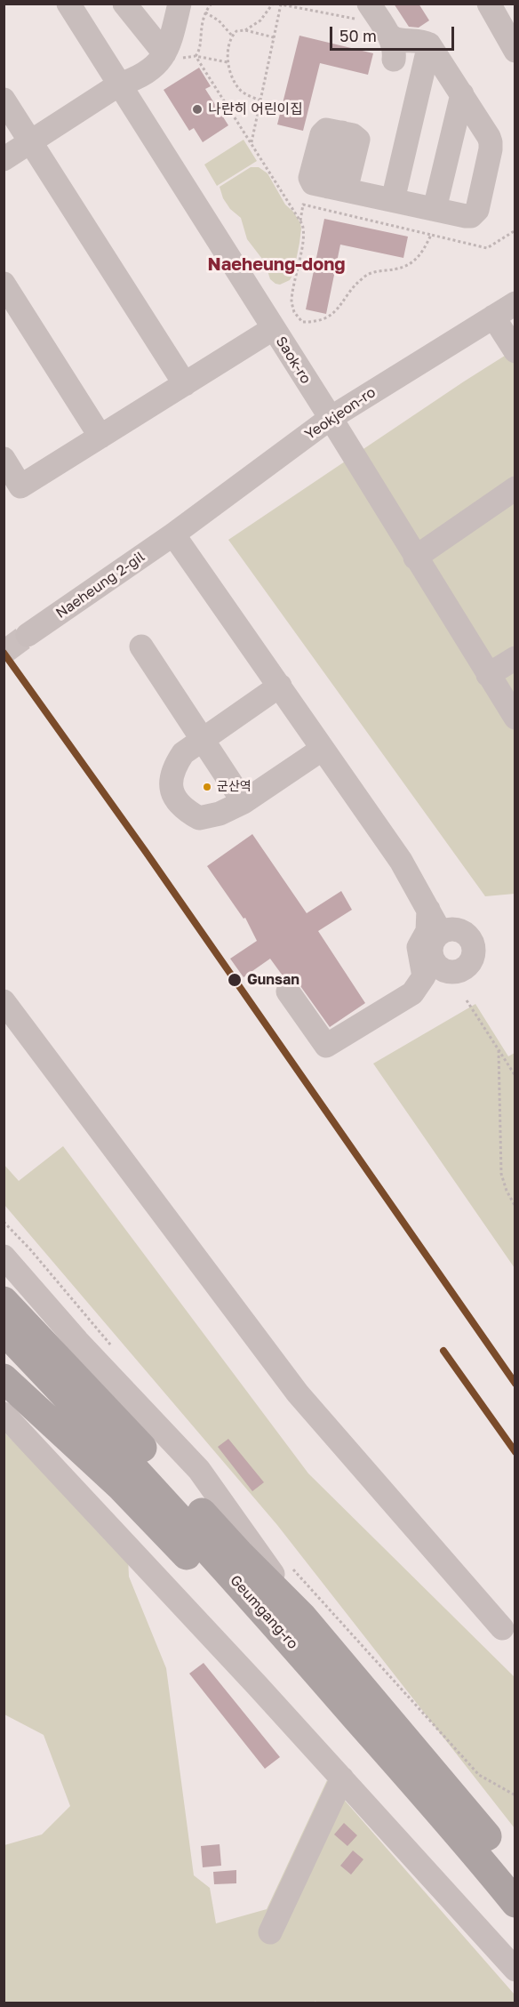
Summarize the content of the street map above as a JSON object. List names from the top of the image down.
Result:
{
  "streets": {
    "highway": ["Geumgang-ro"],
    "street": ["Saok-ro", "Yeokjeon-ro", "Naeheung 2-gil"]
  },
  "crossings": [
    ["Saok-ro", "Yeokjeon-ro"],
    ["Yeokjeon-ro", "Naeheung 2-gil"]
  ],
  "districts": ["Naeheung-dong"],
  "places": ["나란히 어린이집", "군산역", "Gunsan"],
  "scale_bar": "50 m"
}
